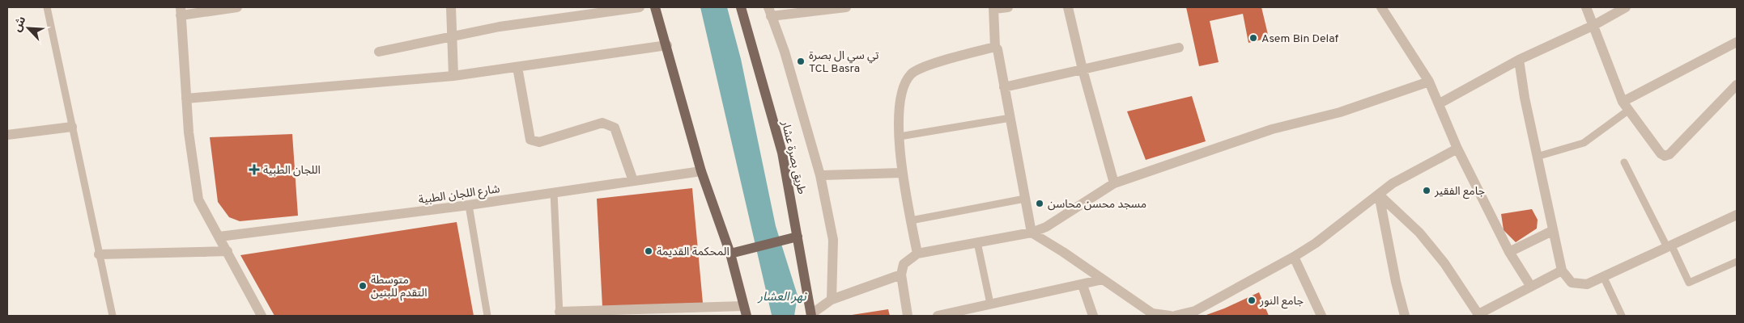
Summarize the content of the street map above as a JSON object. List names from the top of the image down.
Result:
{
  "streets": {
    "main road": ["طريق بصرة عشار"],
    "street": ["شارع اللجان الطبية"]
  },
  "water": ["نهر العشار"],
  "places": {
    "other": [
      "Asem Bin Delaf",
      "تي سي ال بصرة TCL Basra",
      "جامع الفقير",
      "مسجد محسن محاسن",
      "المحكمة القديمة",
      "متوسطة التقدم للبنين",
      "جامع النور"
    ],
    "health": ["اللجان الطبية"]
  },
  "north": "top left"
}
